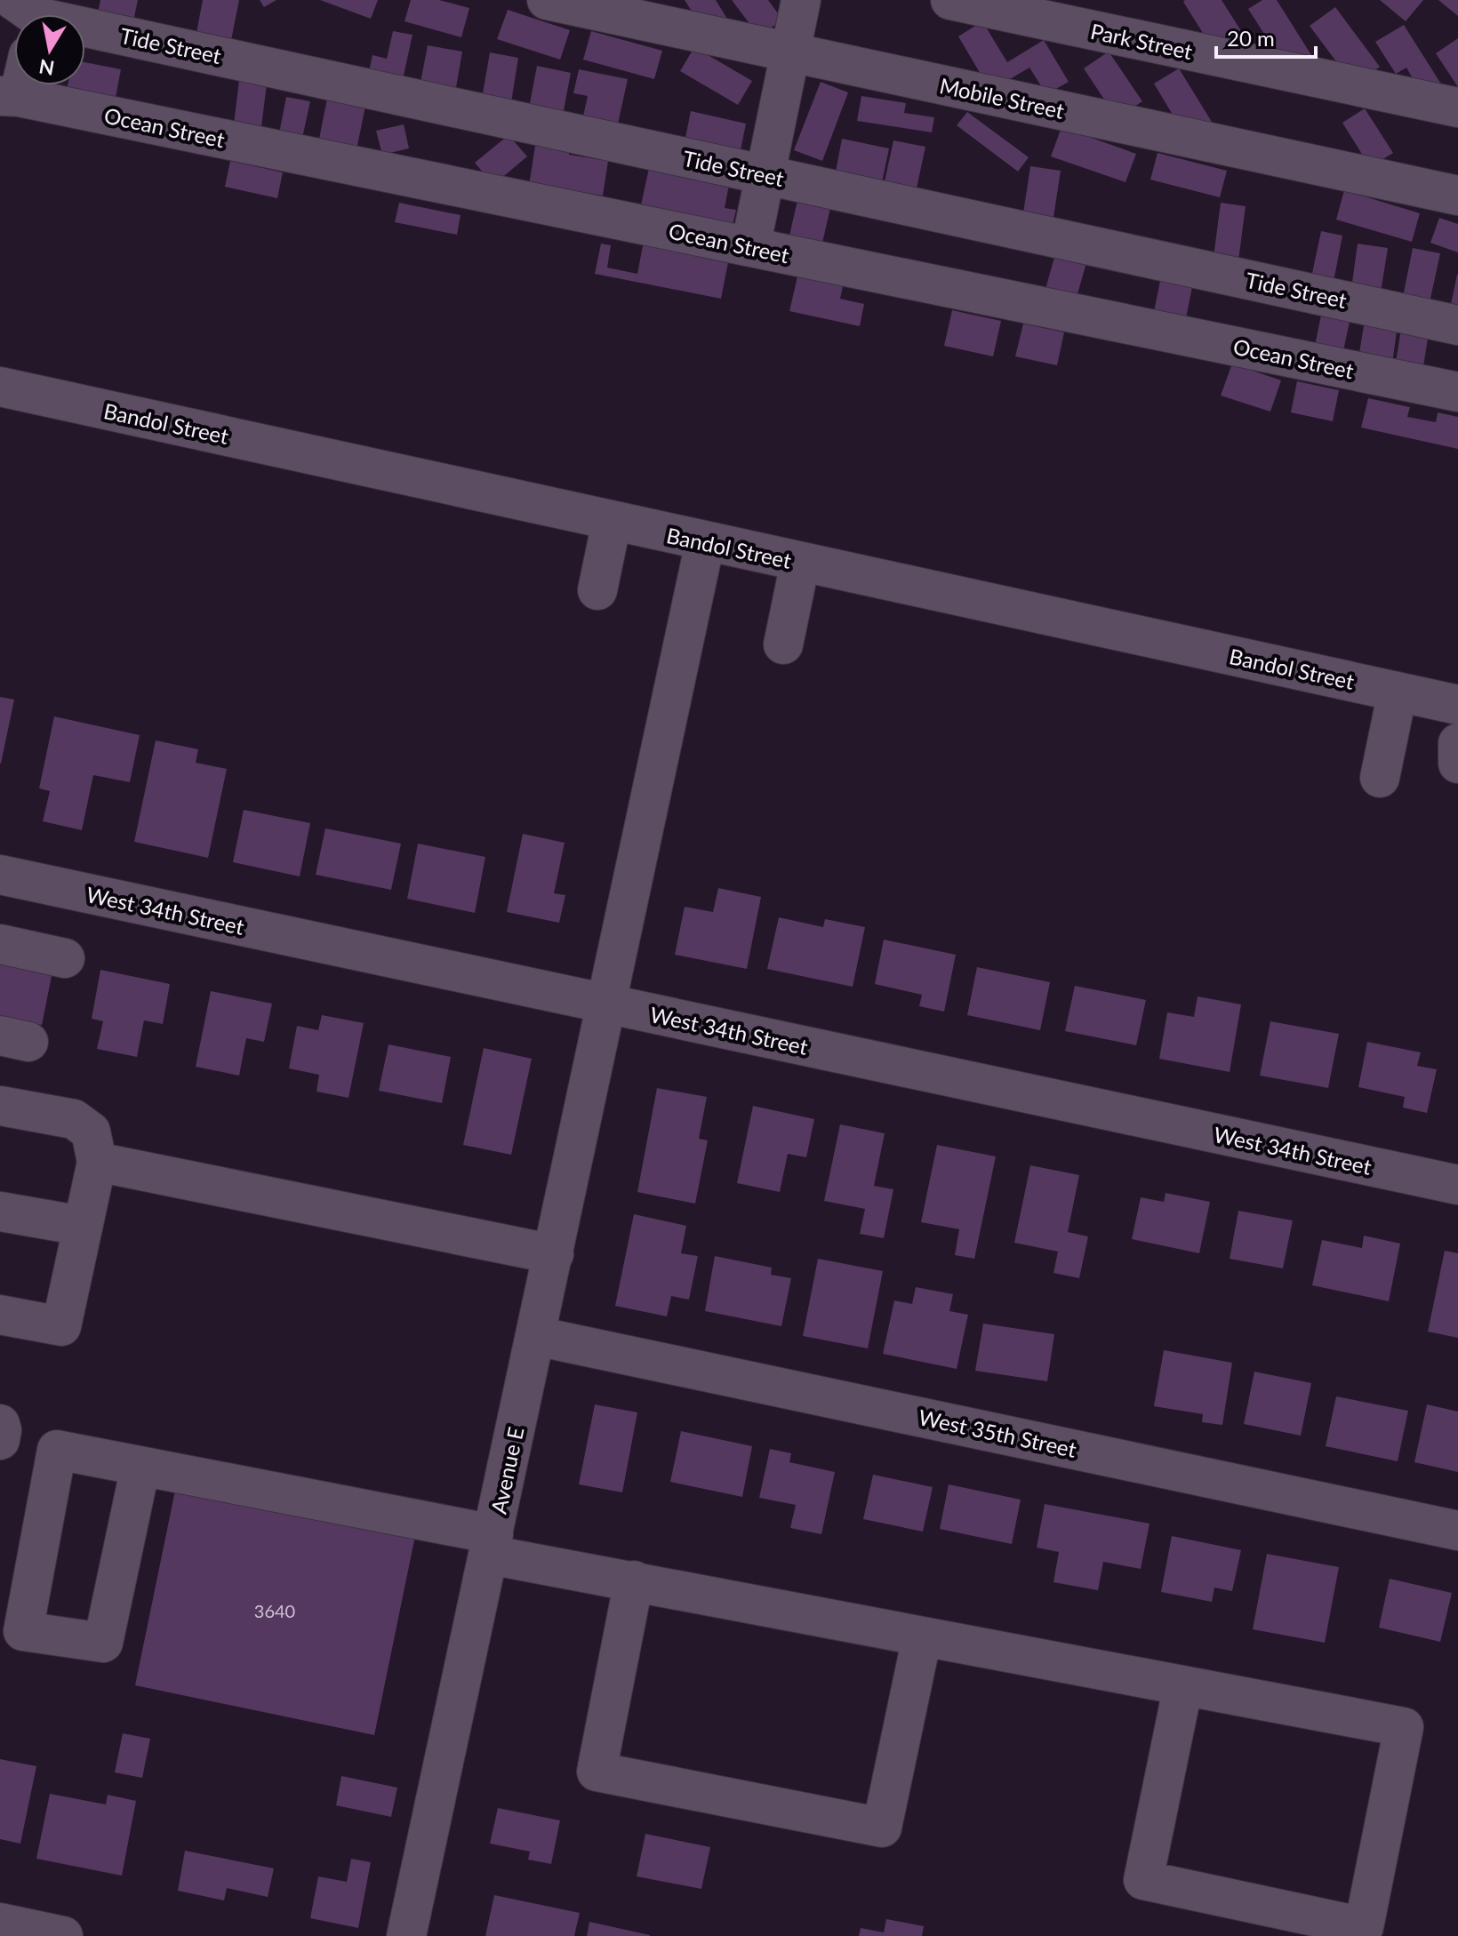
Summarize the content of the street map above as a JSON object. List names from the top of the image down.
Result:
{
  "streets": {
    "street": [
      "Park Street",
      "Tide Street",
      "Mobile Street",
      "Ocean Street",
      "Bandol Street",
      "West 34th Street",
      "West 35th Street",
      "Avenue E"
    ]
  },
  "crossings": [
    ["Bandol Street", "Avenue E"],
    ["West 34th Street", "Avenue E"],
    ["West 35th Street", "Avenue E"]
  ],
  "house_numbers": ["3640"],
  "scale_bar": "20 m",
  "north": "bottom"
}
